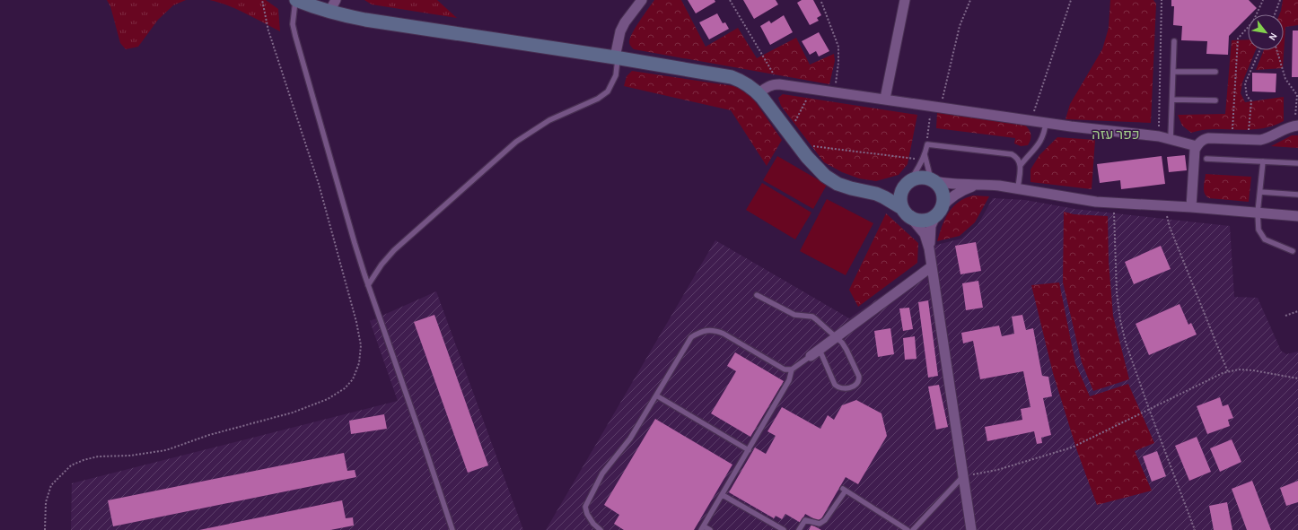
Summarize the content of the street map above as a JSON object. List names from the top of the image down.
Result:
{
  "districts": ["כפר עזה"],
  "north": "bottom right"
}
